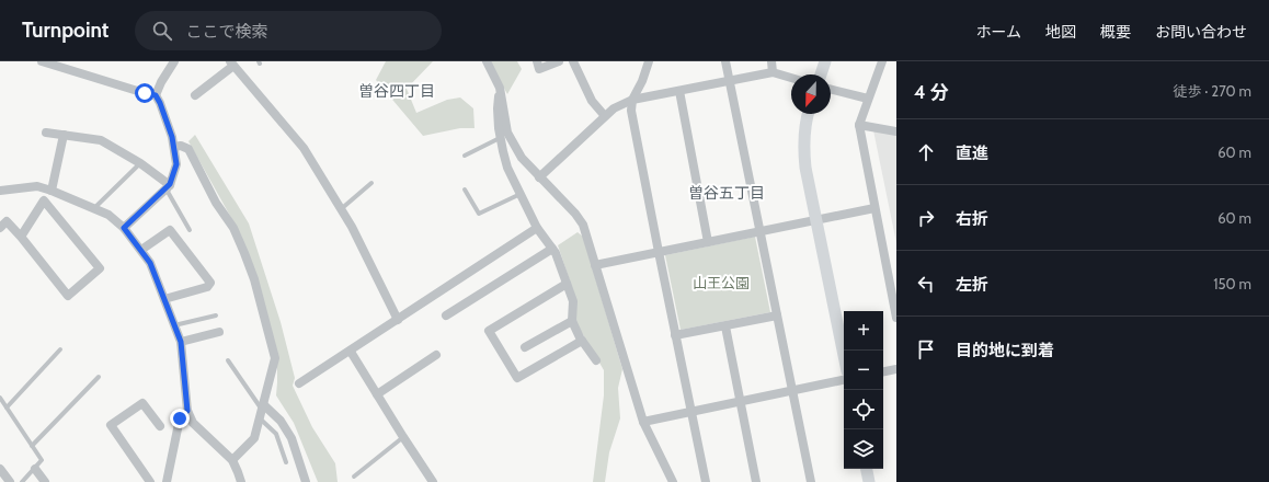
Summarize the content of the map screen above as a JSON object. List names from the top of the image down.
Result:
{
  "districts": ["曽谷四丁目", "曽谷五丁目"],
  "parks": ["山王公園"],
  "north": "bottom",
  "page": {
    "header": "Turnpoint",
    "search": "ここで検索",
    "nav": [
      "ホーム",
      "地図",
      "概要",
      "お問い合わせ"
    ],
    "heading": ["4 分", "徒歩 · 270 m"],
    "list": [
      ["直進", "60 m"],
      ["右折", "60 m"],
      ["左折", "150 m"],
      "目的地に到着"
    ],
    "map_buttons": ["+", "−"]
  }
}
